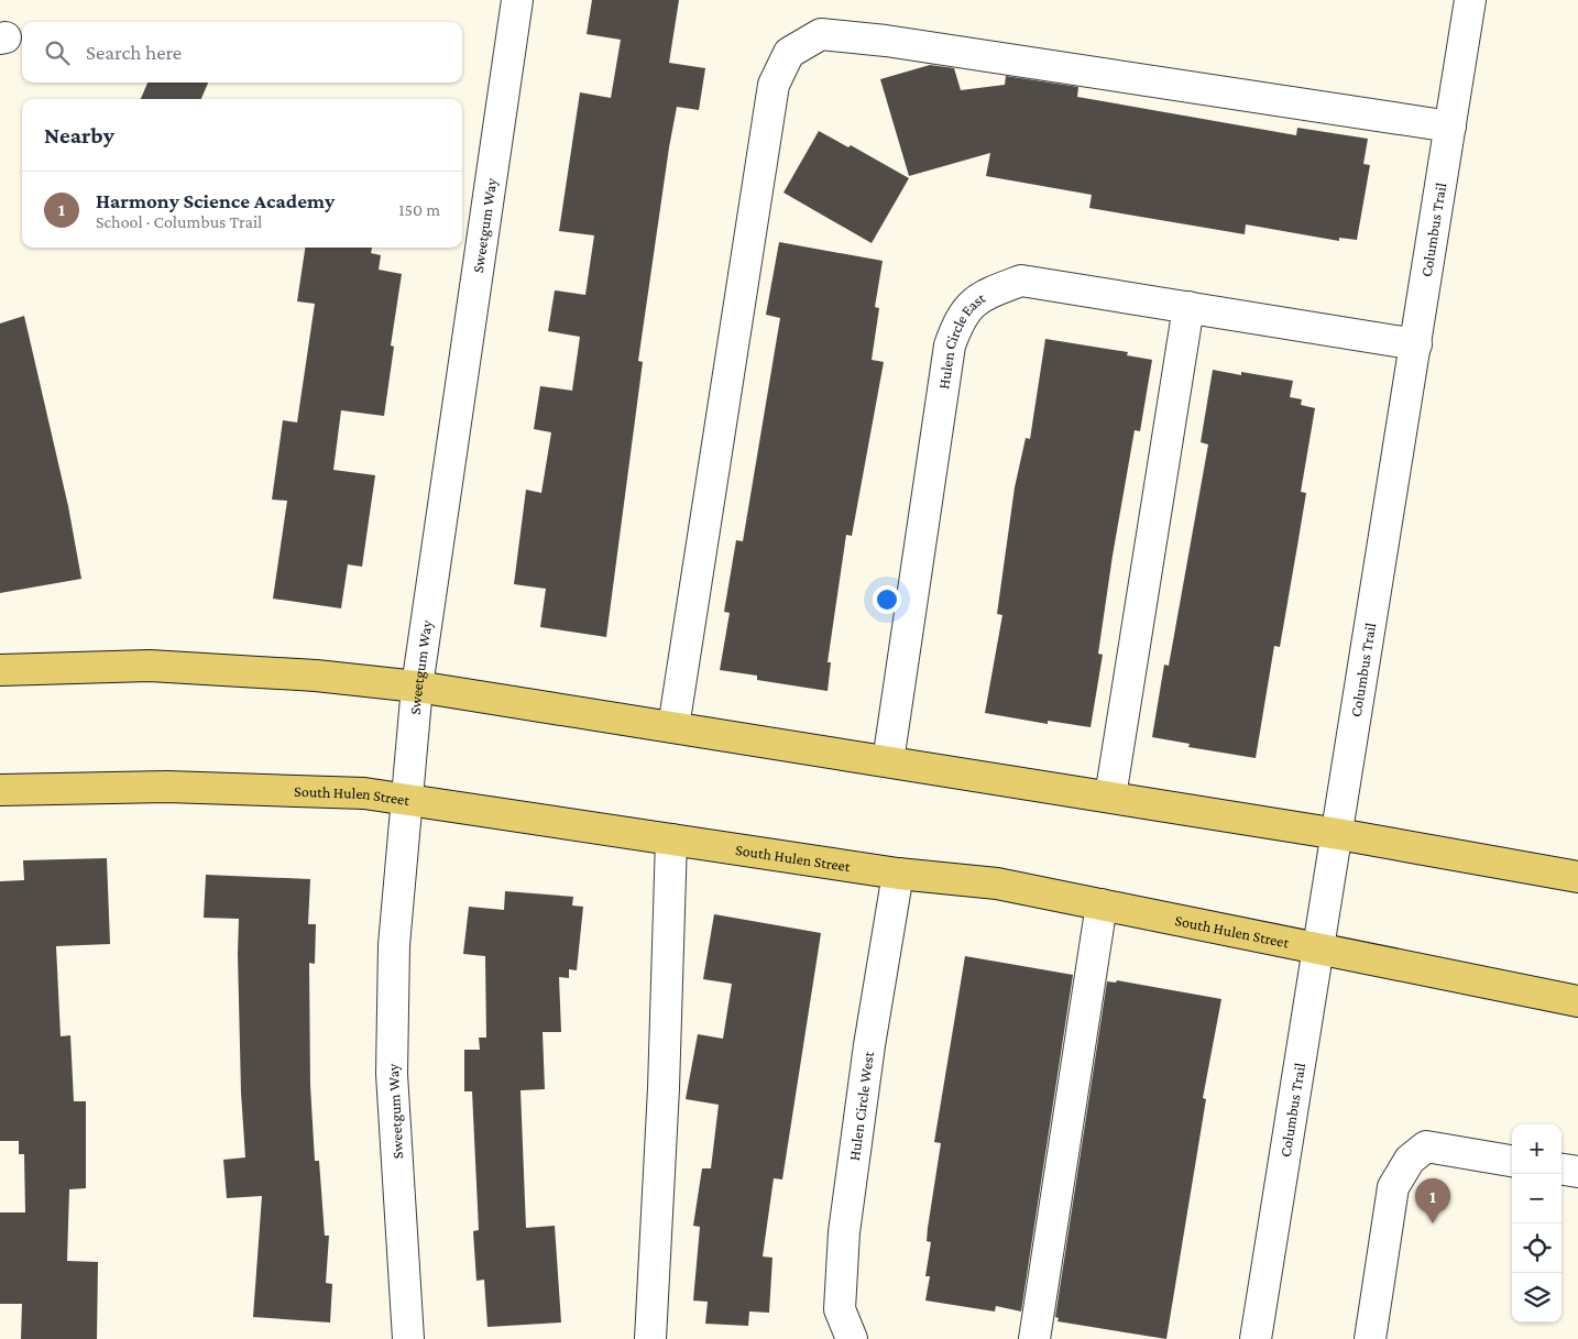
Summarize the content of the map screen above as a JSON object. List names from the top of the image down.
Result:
{
  "streets": {
    "main road": ["South Hulen Street"],
    "street": [
      "Sweetgum Way",
      "Columbus Trail",
      "Hulen Circle East",
      "Hulen Circle West"
    ]
  },
  "crossings": [
    ["Sweetgum Way", "South Hulen Street"],
    ["Columbus Trail", "Hulen Circle East"],
    ["Columbus Trail", "South Hulen Street"],
    ["South Hulen Street", "Hulen Circle West"]
  ],
  "page": {
    "search": "Search here",
    "heading": "Nearby",
    "list": [
      {
        "mark": "1",
        "name": "Harmony Science Academy",
        "note": "School · Columbus Trail",
        "value": "150 m"
      }
    ],
    "map_buttons": ["+", "−"],
    "pins": "1"
  }
}
